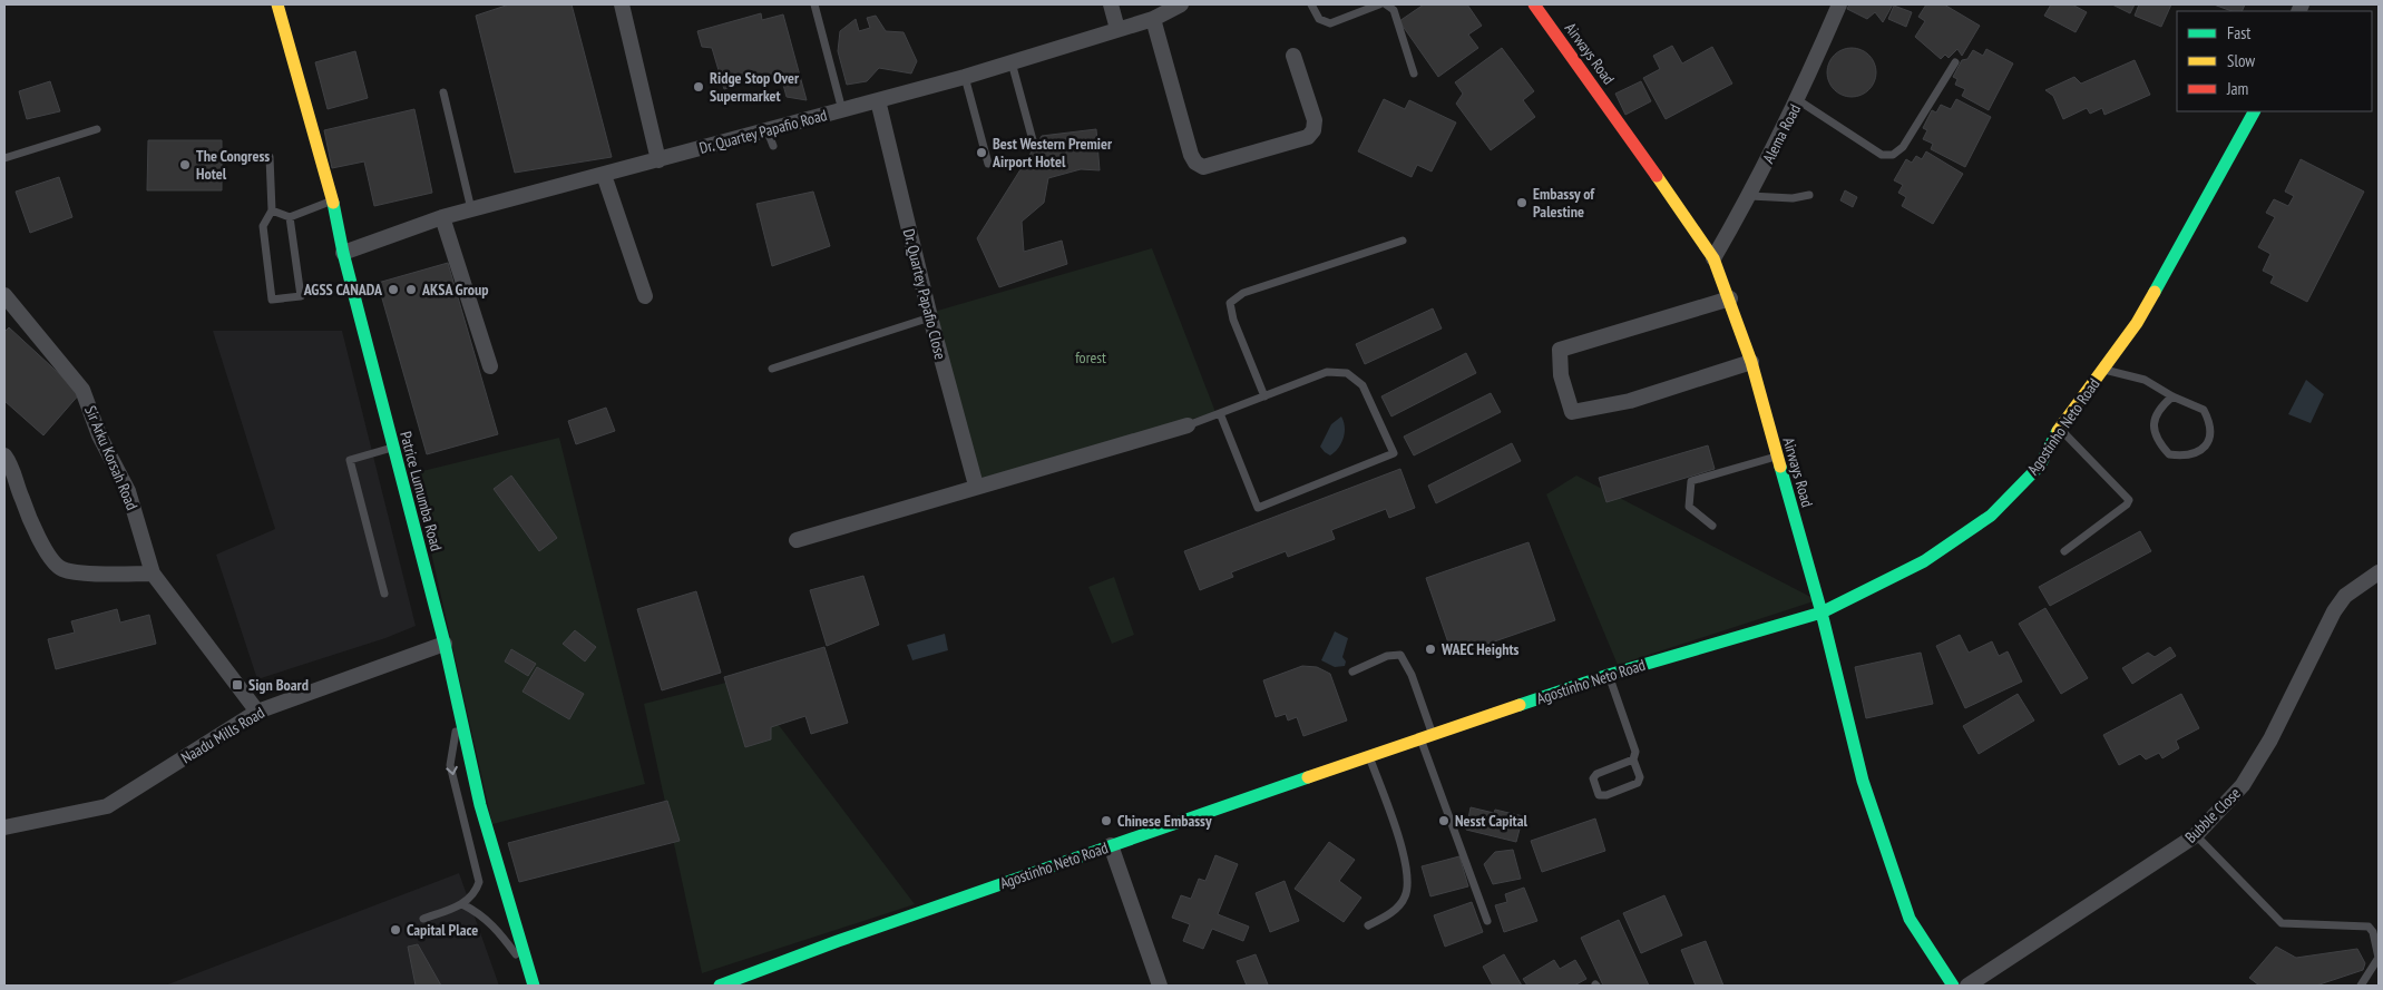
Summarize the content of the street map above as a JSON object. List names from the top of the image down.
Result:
{
  "streets": {
    "street": [
      "Airways Road",
      "Dr. Quartey Papafio Road",
      "Alema Road",
      "Dr. Quartey Papafio Close",
      "Agostinho Neto Road",
      "Sir Arku Korsah Road",
      "Patrice Lumumba Road",
      "Naadu Mills Road",
      "Bubble Close"
    ]
  },
  "crossings": [
    ["Airways Road", "Alema Road"],
    ["Airways Road", "Agostinho Neto Road"],
    ["Dr. Quartey Papafio Road", "Dr. Quartey Papafio Close"],
    ["Dr. Quartey Papafio Road", "Patrice Lumumba Road"],
    ["Sir Arku Korsah Road", "Naadu Mills Road"],
    ["Patrice Lumumba Road", "Naadu Mills Road"]
  ],
  "parks": ["forest"],
  "places": {
    "other": [
      "Ridge Stop Over Supermarket",
      "Best Western Premier Airport Hotel",
      "The Congress Hotel",
      "Embassy of Palestine",
      "AGSS CANADA",
      "AKSA Group",
      "WAEC Heights",
      "Chinese Embassy",
      "Nesst Capital",
      "Capital Place"
    ],
    "transit": ["Sign Board"]
  },
  "legend": ["Fast", "Slow", "Jam"]
}
